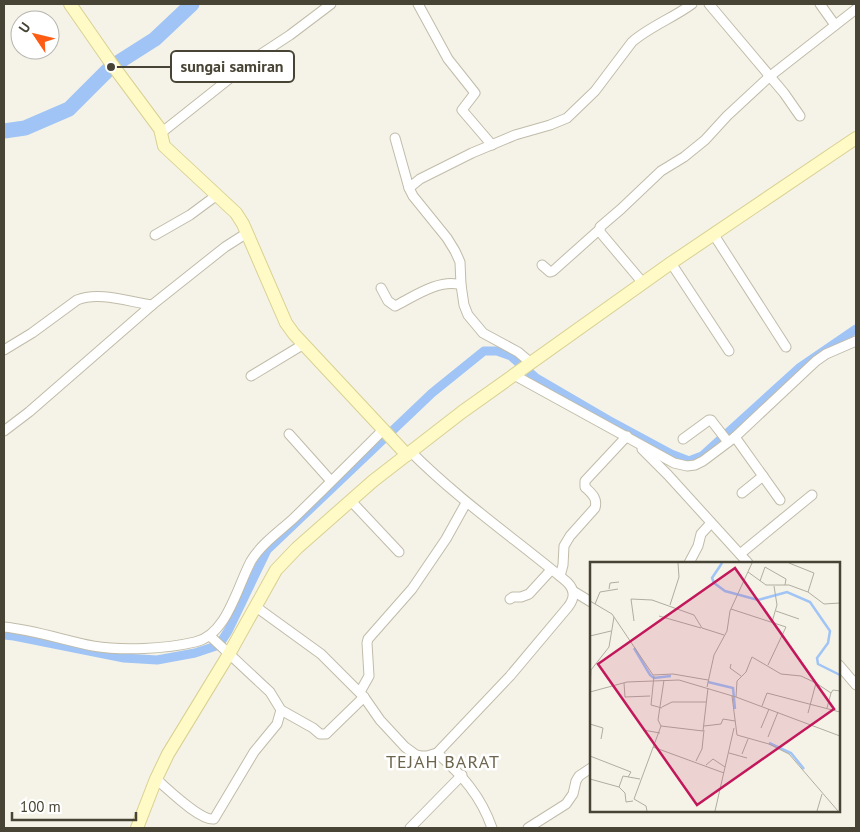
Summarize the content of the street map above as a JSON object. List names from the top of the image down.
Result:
{
  "districts": ["TEJAH BARAT"],
  "places": ["sungai samiran"],
  "scale_bar": "100 m",
  "north": "top left"
}
